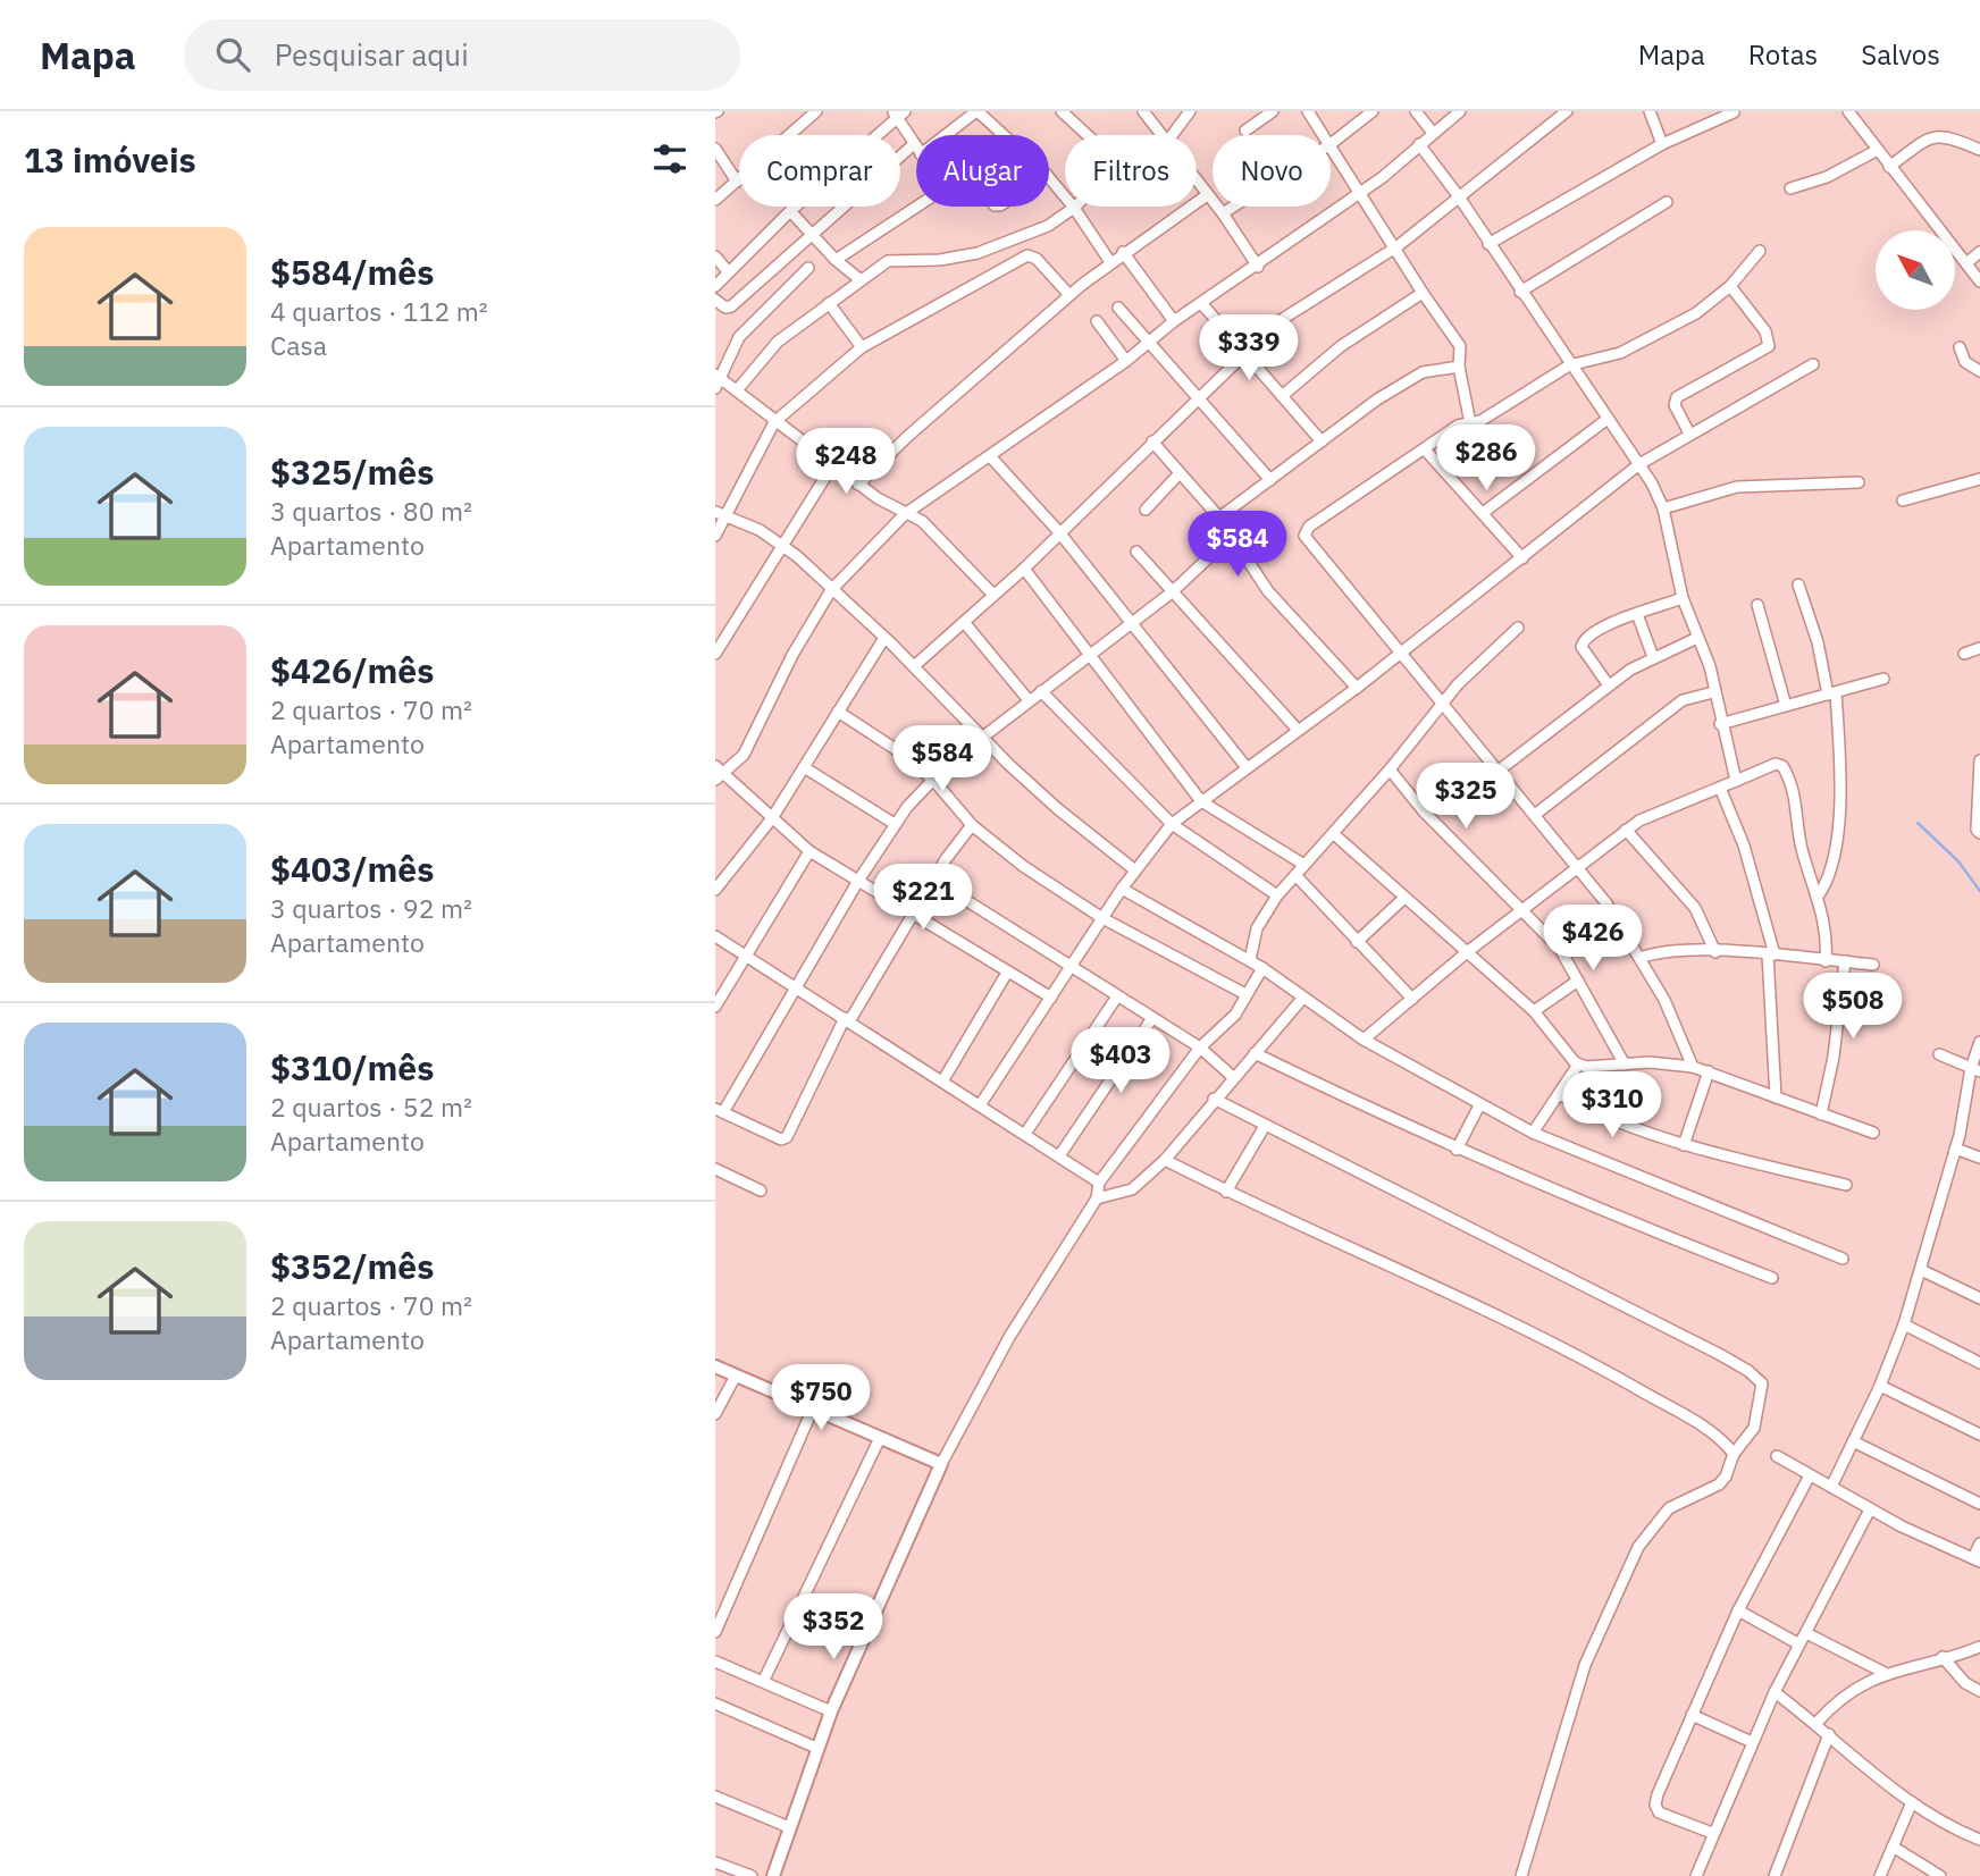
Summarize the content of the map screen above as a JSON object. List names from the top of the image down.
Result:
{
  "north": "top left",
  "page": {
    "header": "Mapa",
    "search": "Pesquisar aqui",
    "nav": ["Mapa", "Rotas", "Salvos"],
    "heading": "13 imóveis",
    "chip": [
      "Comprar",
      "Alugar",
      "Filtros",
      "Novo"
    ],
    "list": [
      {
        "name": "$584/mês",
        "note": "4 quartos · 112 m² · Casa"
      },
      {
        "name": "$325/mês",
        "note": "3 quartos · 80 m² · Apartamento"
      },
      {
        "name": "$426/mês",
        "note": "2 quartos · 70 m² · Apartamento"
      },
      {
        "name": "$403/mês",
        "note": "3 quartos · 92 m² · Apartamento"
      },
      {
        "name": "$310/mês",
        "note": "2 quartos · 52 m² · Apartamento"
      },
      {
        "name": "$352/mês",
        "note": "2 quartos · 70 m² · Apartamento"
      }
    ],
    "price": [
      "$339",
      "$286",
      "$248",
      "$584",
      "$584",
      "$325",
      "$221",
      "$426",
      "$508",
      "$403",
      "$310",
      "$750",
      "$352"
    ]
  }
}
